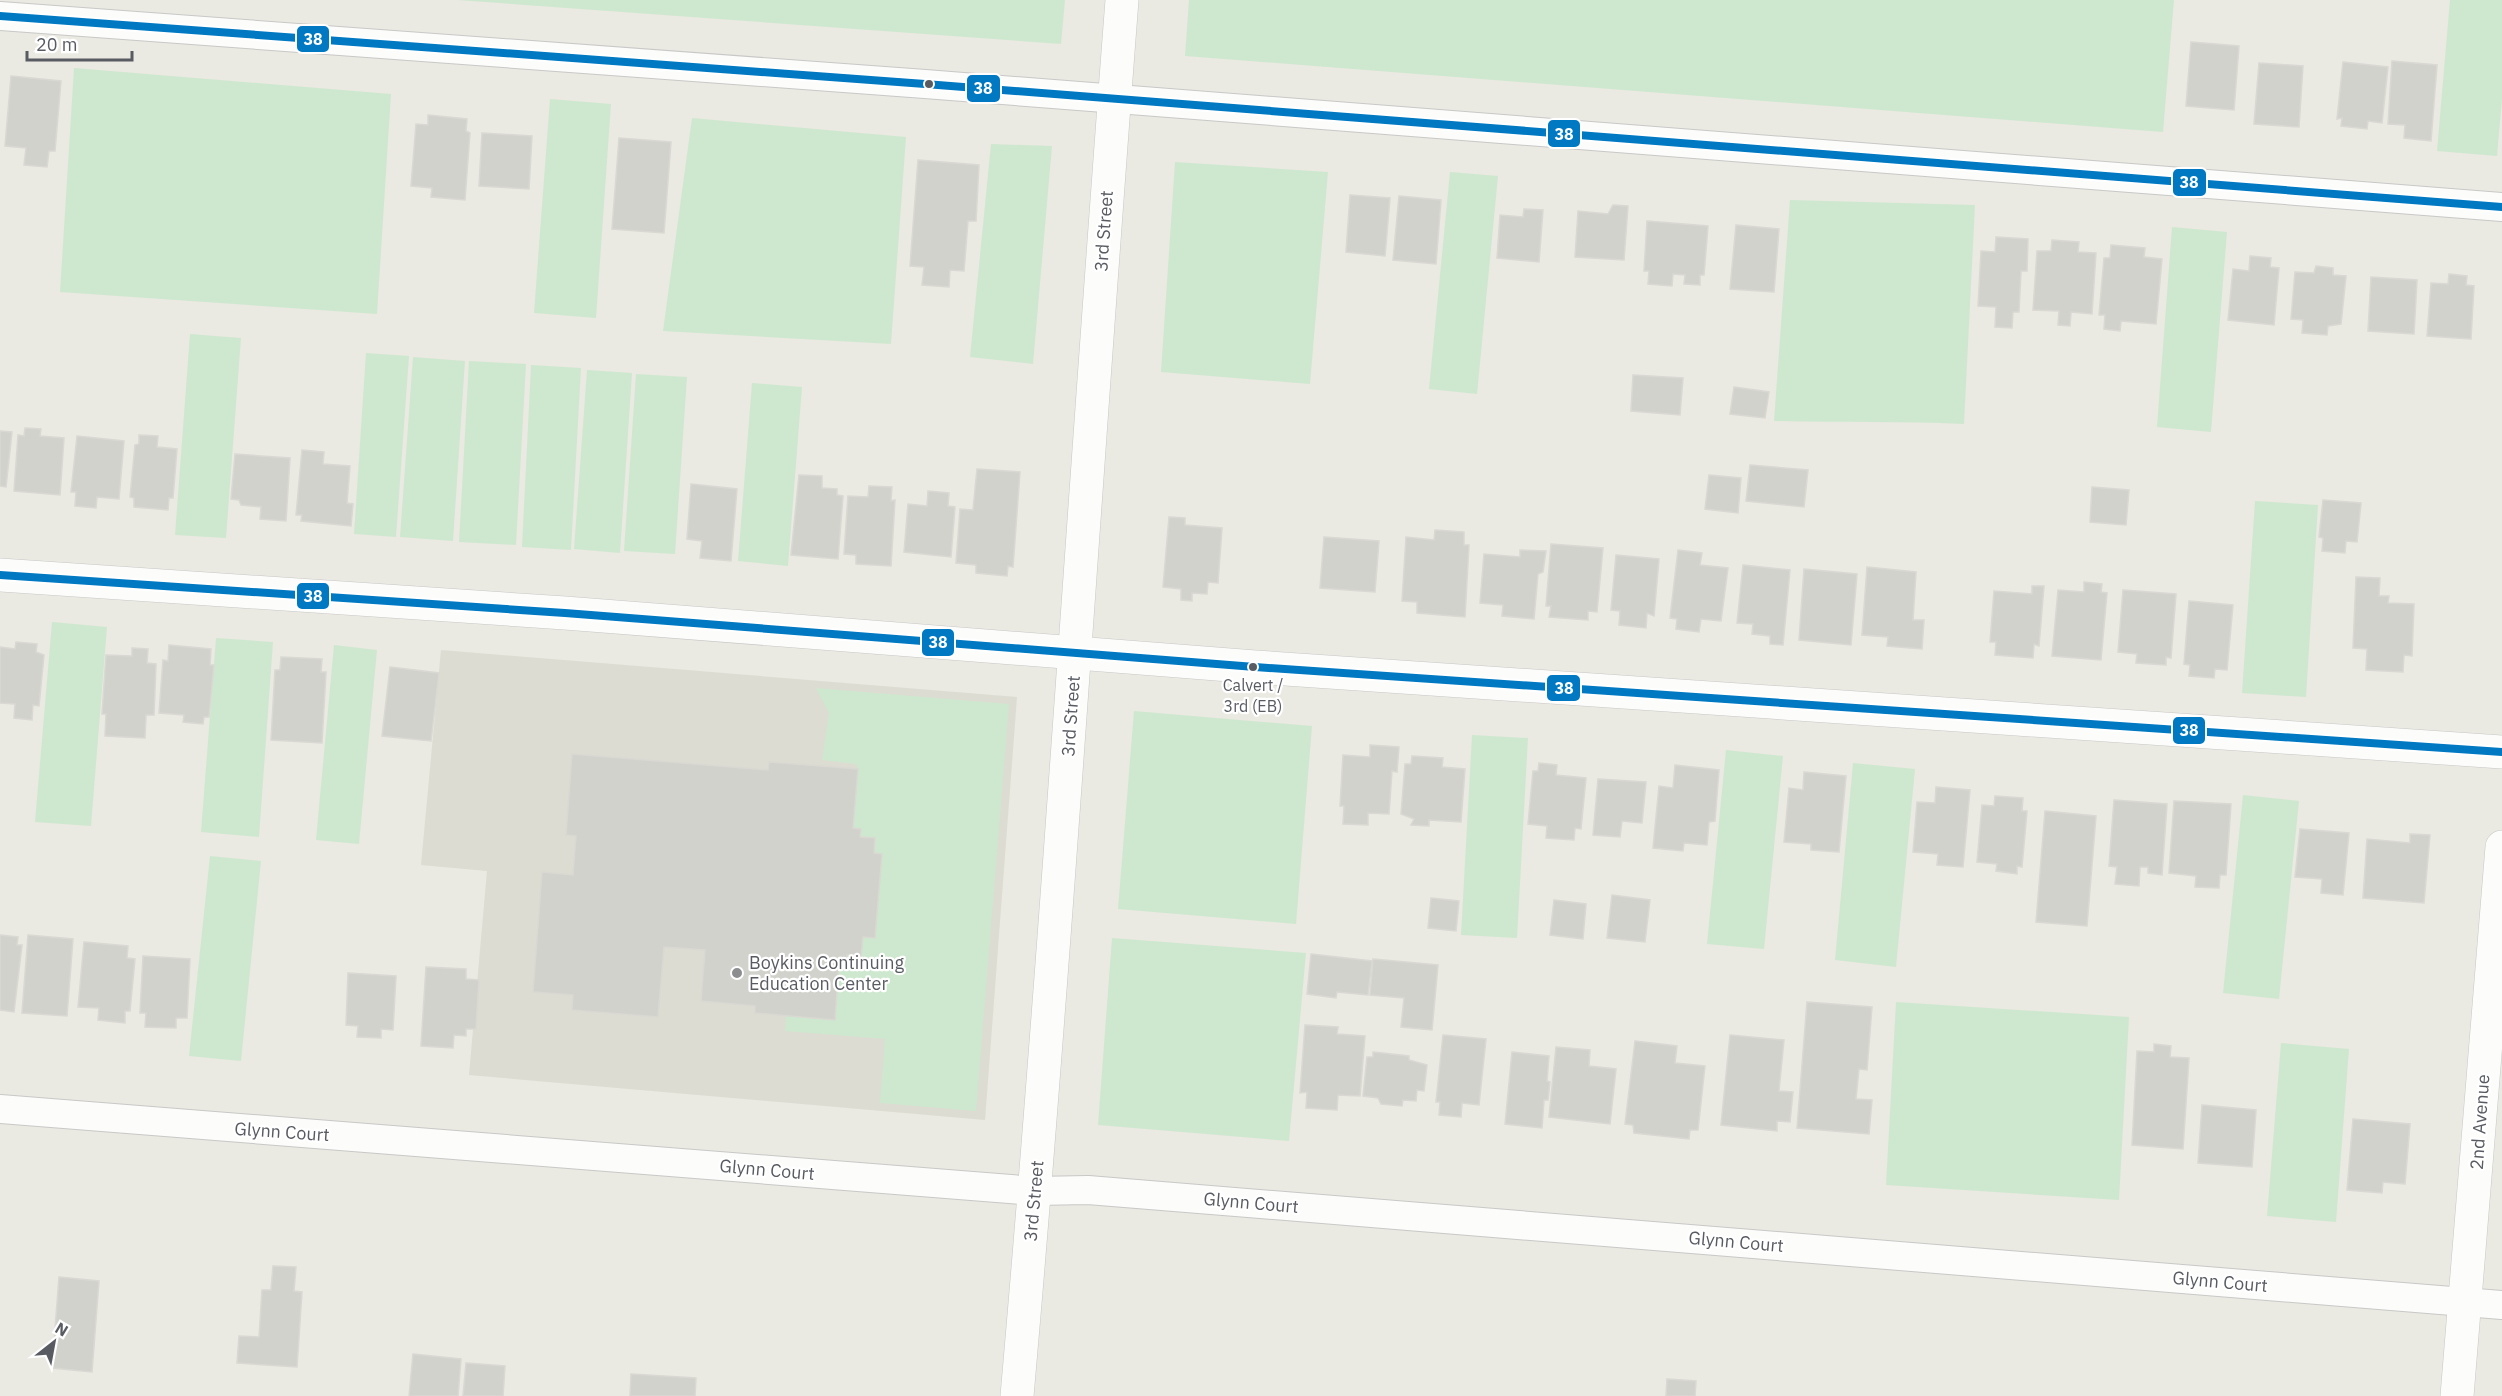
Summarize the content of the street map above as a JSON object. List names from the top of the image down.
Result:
{
  "streets": {
    "street": ["3rd Street", "2nd Avenue", "Glynn Court"]
  },
  "crossings": [
    ["3rd Street", "Glynn Court"],
    ["2nd Avenue", "Glynn Court"]
  ],
  "places": ["Calvert / 3rd (EB)", "Boykins Continuing Education Center"],
  "lines": ["transit line 38"],
  "scale_bar": "20 m",
  "north": "top right"
}
